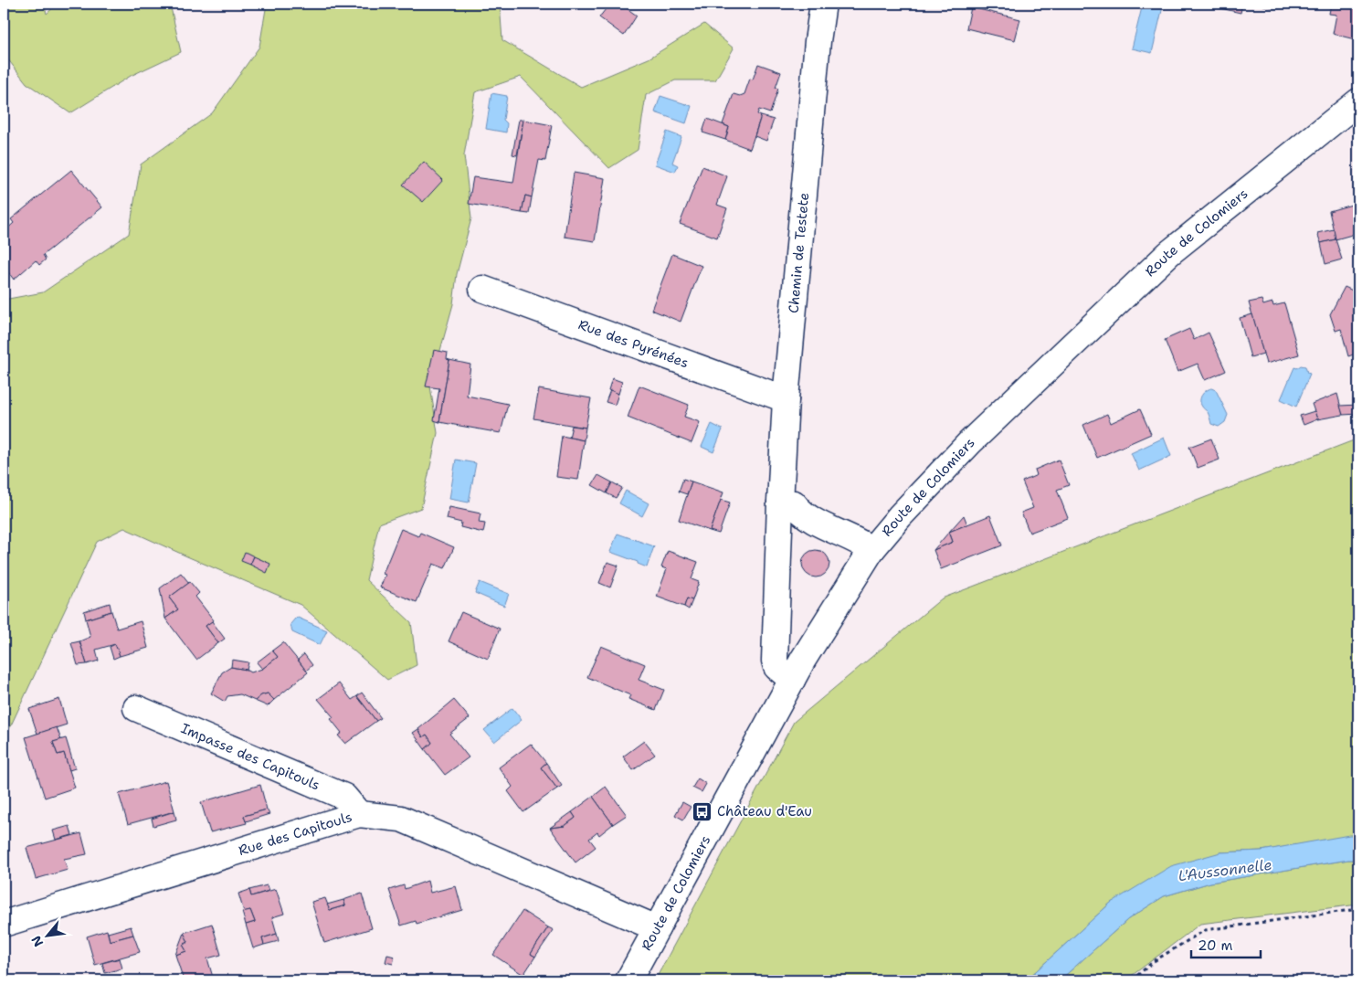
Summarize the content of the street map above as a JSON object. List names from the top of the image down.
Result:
{
  "streets": {
    "street": [
      "Route de Colomiers",
      "Chemin de Testete",
      "Rue des Pyrénées",
      "Impasse des Capitouls",
      "Rue des Capitouls"
    ]
  },
  "crossings": [
    ["Route de Colomiers", "Chemin de Testete"],
    ["Route de Colomiers", "Rue des Capitouls"],
    ["Chemin de Testete", "Rue des Pyrénées"],
    ["Impasse des Capitouls", "Rue des Capitouls"]
  ],
  "water": ["L'Aussonnelle"],
  "places": {
    "bus stop": ["Château d'Eau"]
  },
  "scale_bar": "20 m",
  "north": "bottom left"
}
